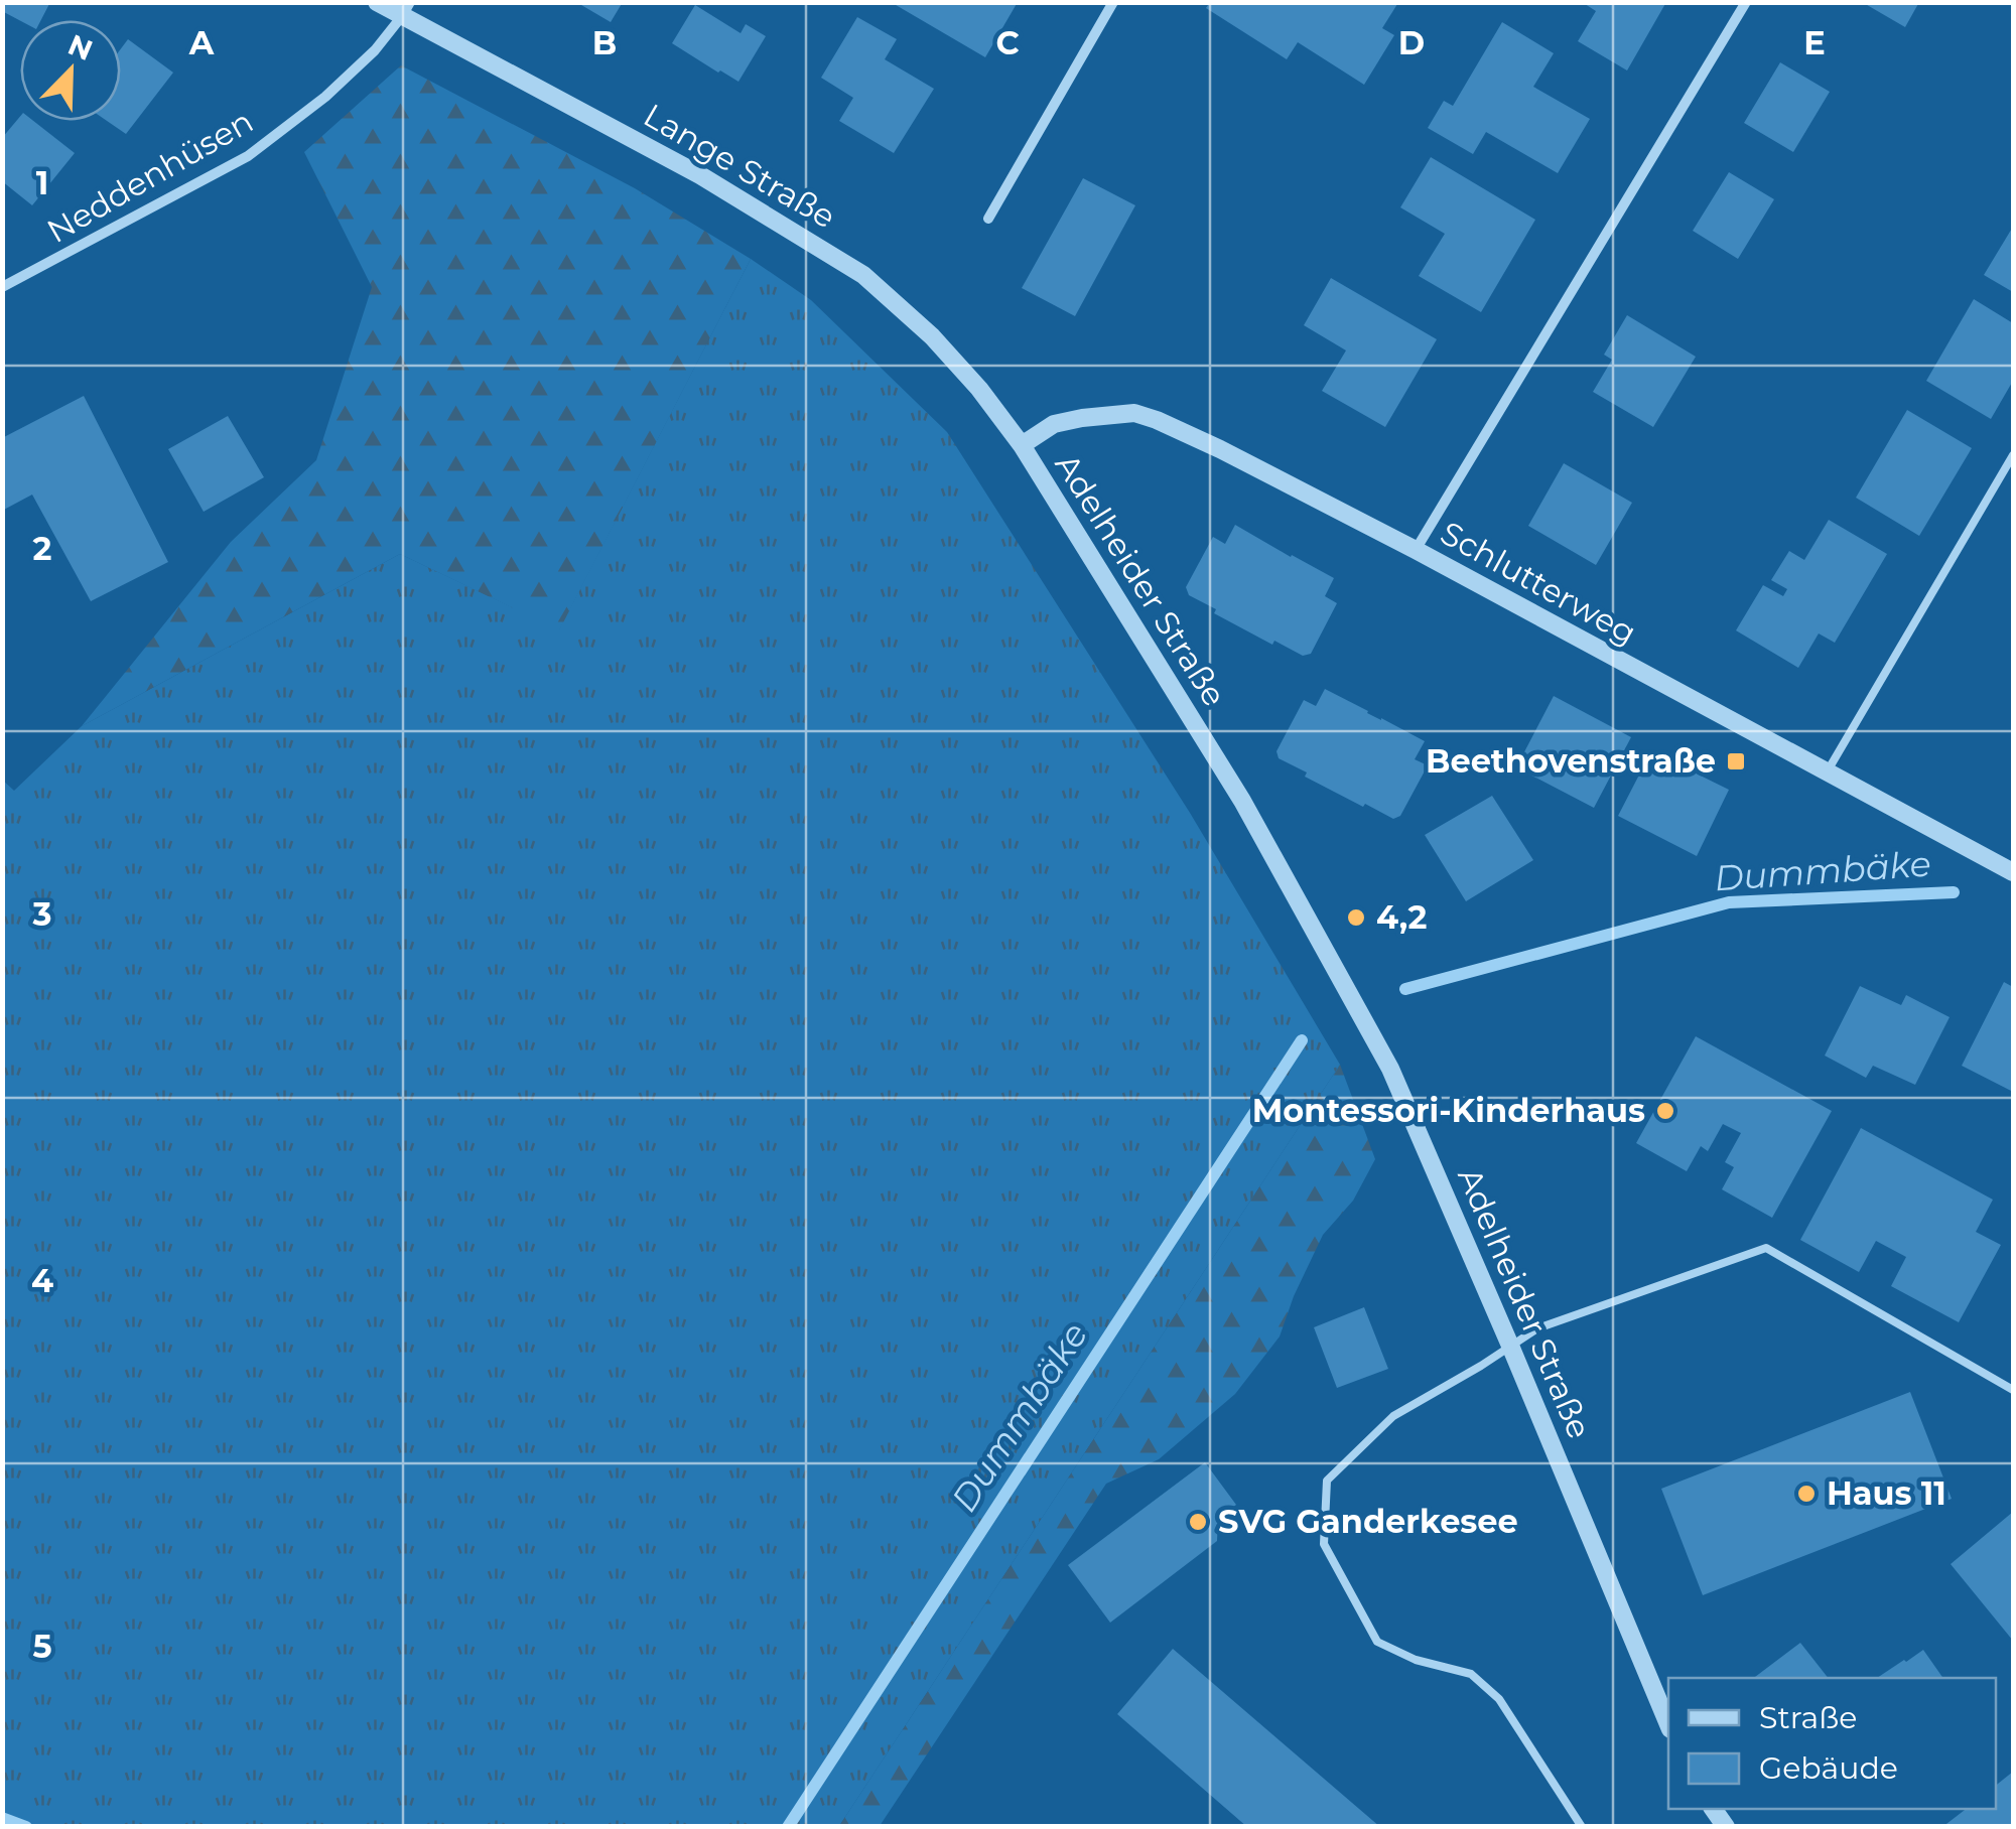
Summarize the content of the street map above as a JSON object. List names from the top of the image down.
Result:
{
  "streets": {
    "street": [
      "Lange Straße",
      "Neddenhüsen",
      "Adelheider Straße",
      "Schlutterweg"
    ]
  },
  "crossings": [
    ["Lange Straße", "Neddenhüsen"],
    ["Lange Straße", "Adelheider Straße"],
    ["Lange Straße", "Schlutterweg"],
    ["Adelheider Straße", "Schlutterweg"]
  ],
  "water": ["Dummbäke"],
  "places": {
    "transit": ["Beethovenstraße"],
    "other": [
      "4,2",
      "Montessori-Kinderhaus",
      "Haus 11",
      "SVG Ganderkesee"
    ]
  },
  "legend": ["Straße", "Gebäude"],
  "north": "top right",
  "grid": {
    "columns": [
      "A",
      "B",
      "C",
      "D",
      "E"
    ],
    "rows": [
      "1",
      "2",
      "3",
      "4",
      "5"
    ]
  }
}
